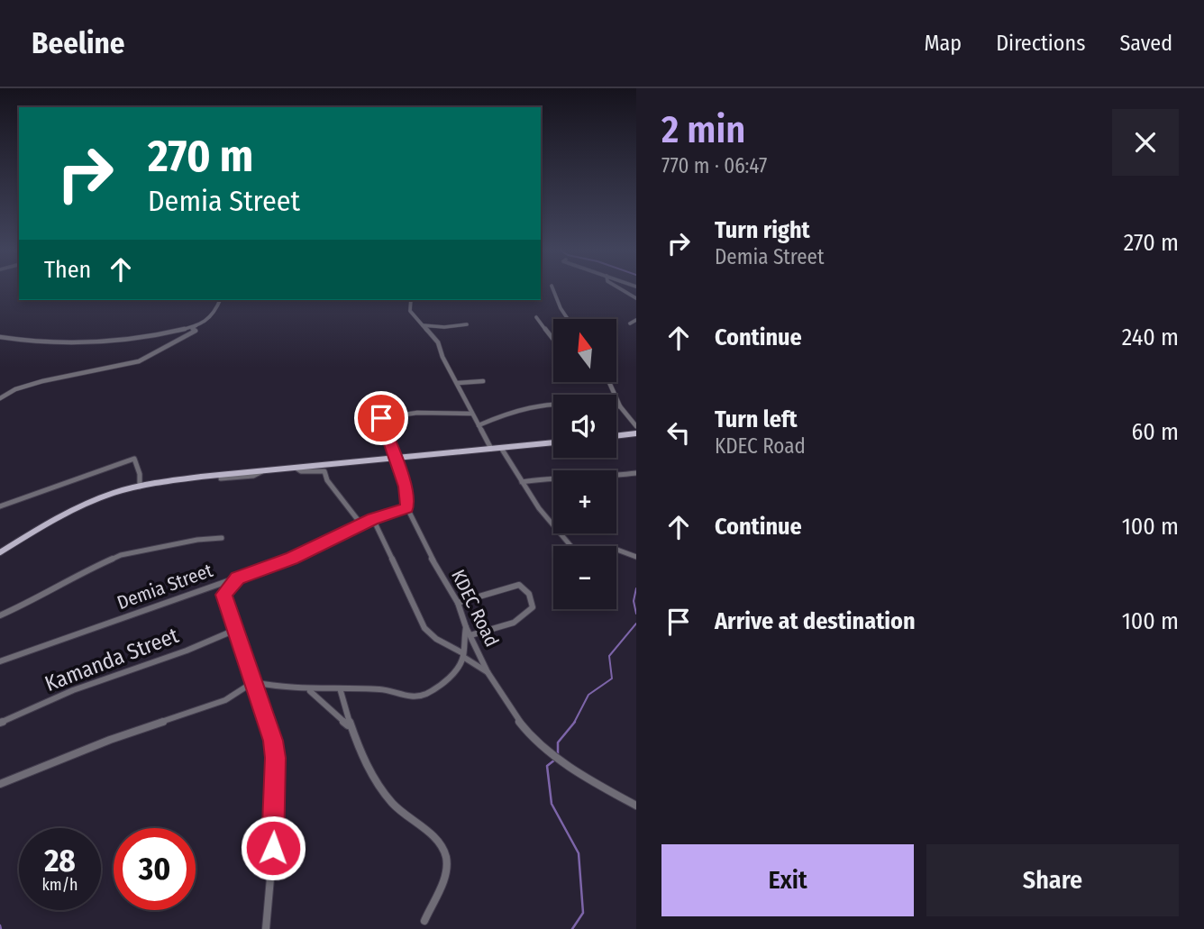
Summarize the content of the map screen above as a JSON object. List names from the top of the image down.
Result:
{
  "streets": {
    "street": ["Demia Street", "KDEC Road", "Kamanda Street"]
  },
  "crossings": [
    ["Demia Street", "KDEC Road"]
  ],
  "north": "top",
  "page": {
    "header": "Beeline",
    "nav": ["Map", "Directions", "Saved"],
    "heading": ["2 min", "770 m · 06:47"],
    "turn": ["270 m", "Demia Street"],
    "list": [
      {
        "name": "Turn right",
        "note": "Demia Street",
        "value": "270 m"
      },
      {
        "name": "Continue",
        "value": "240 m"
      },
      {
        "name": "Turn left",
        "note": "KDEC Road",
        "value": "60 m"
      },
      {
        "name": "Continue",
        "value": "100 m"
      },
      {
        "name": "Arrive at destination",
        "value": "100 m"
      }
    ],
    "then": "Then",
    "map_buttons": ["+", "−"],
    "speed": "28 km/h",
    "limit": "30",
    "buttons": ["Exit", "Share"]
  }
}
